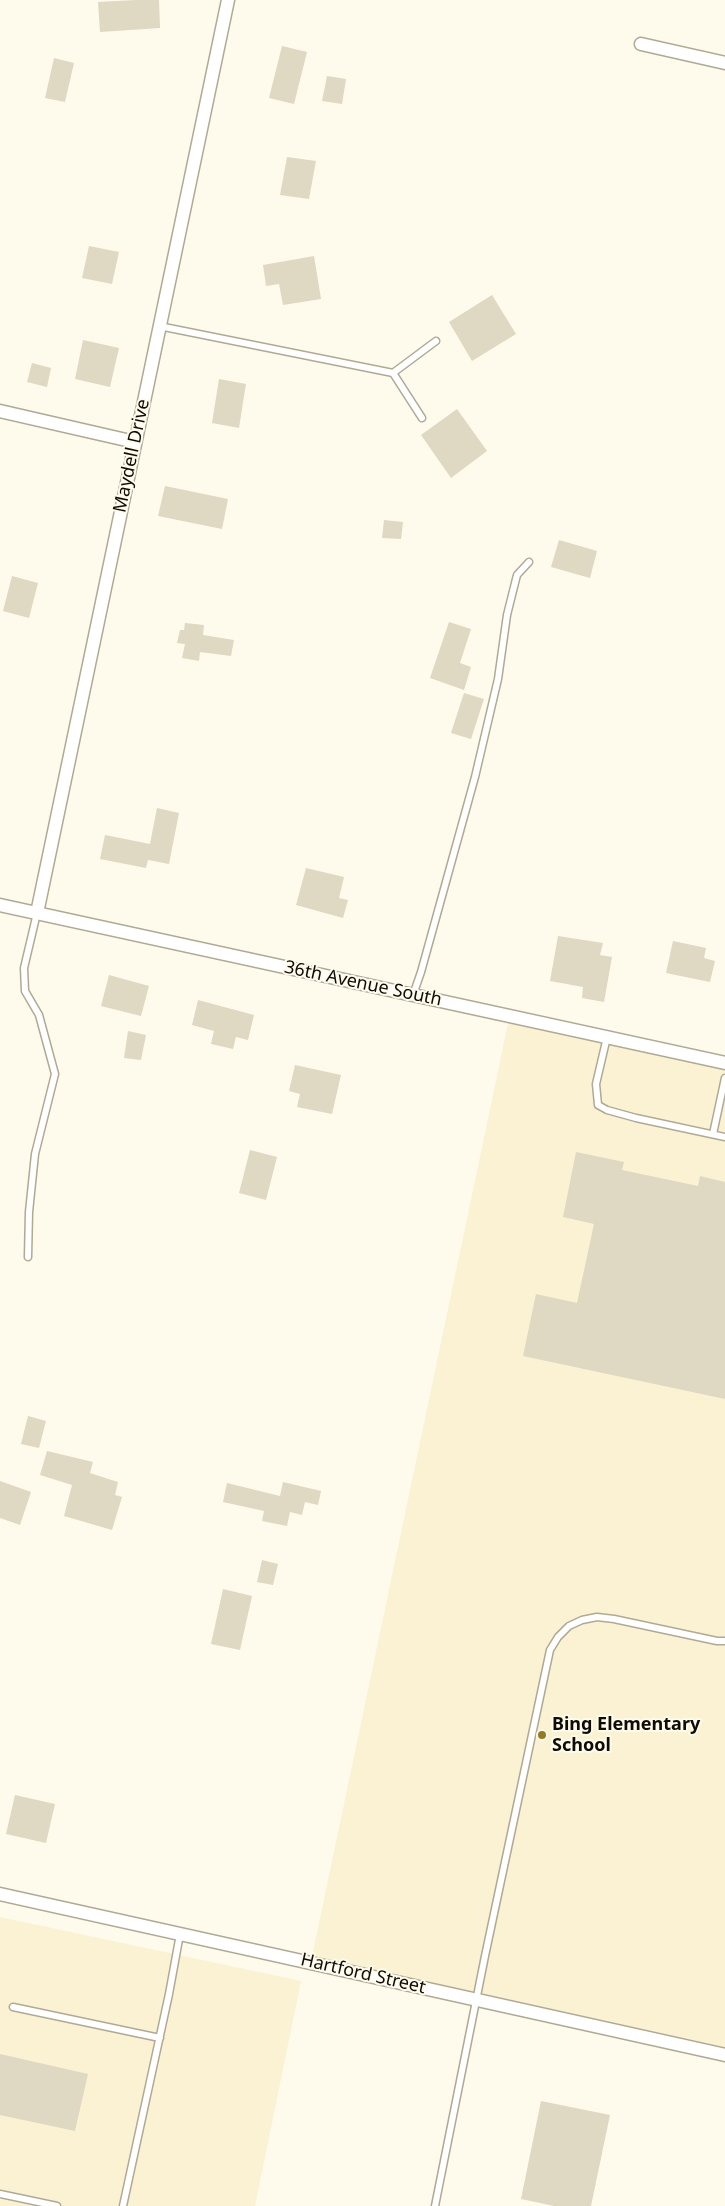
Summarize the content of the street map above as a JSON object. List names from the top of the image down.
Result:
{
  "streets": {
    "street": ["Maydell Drive", "36th Avenue South", "Hartford Street"]
  },
  "crossings": [
    ["Maydell Drive", "36th Avenue South"]
  ],
  "places": ["Bing Elementary School"]
}
